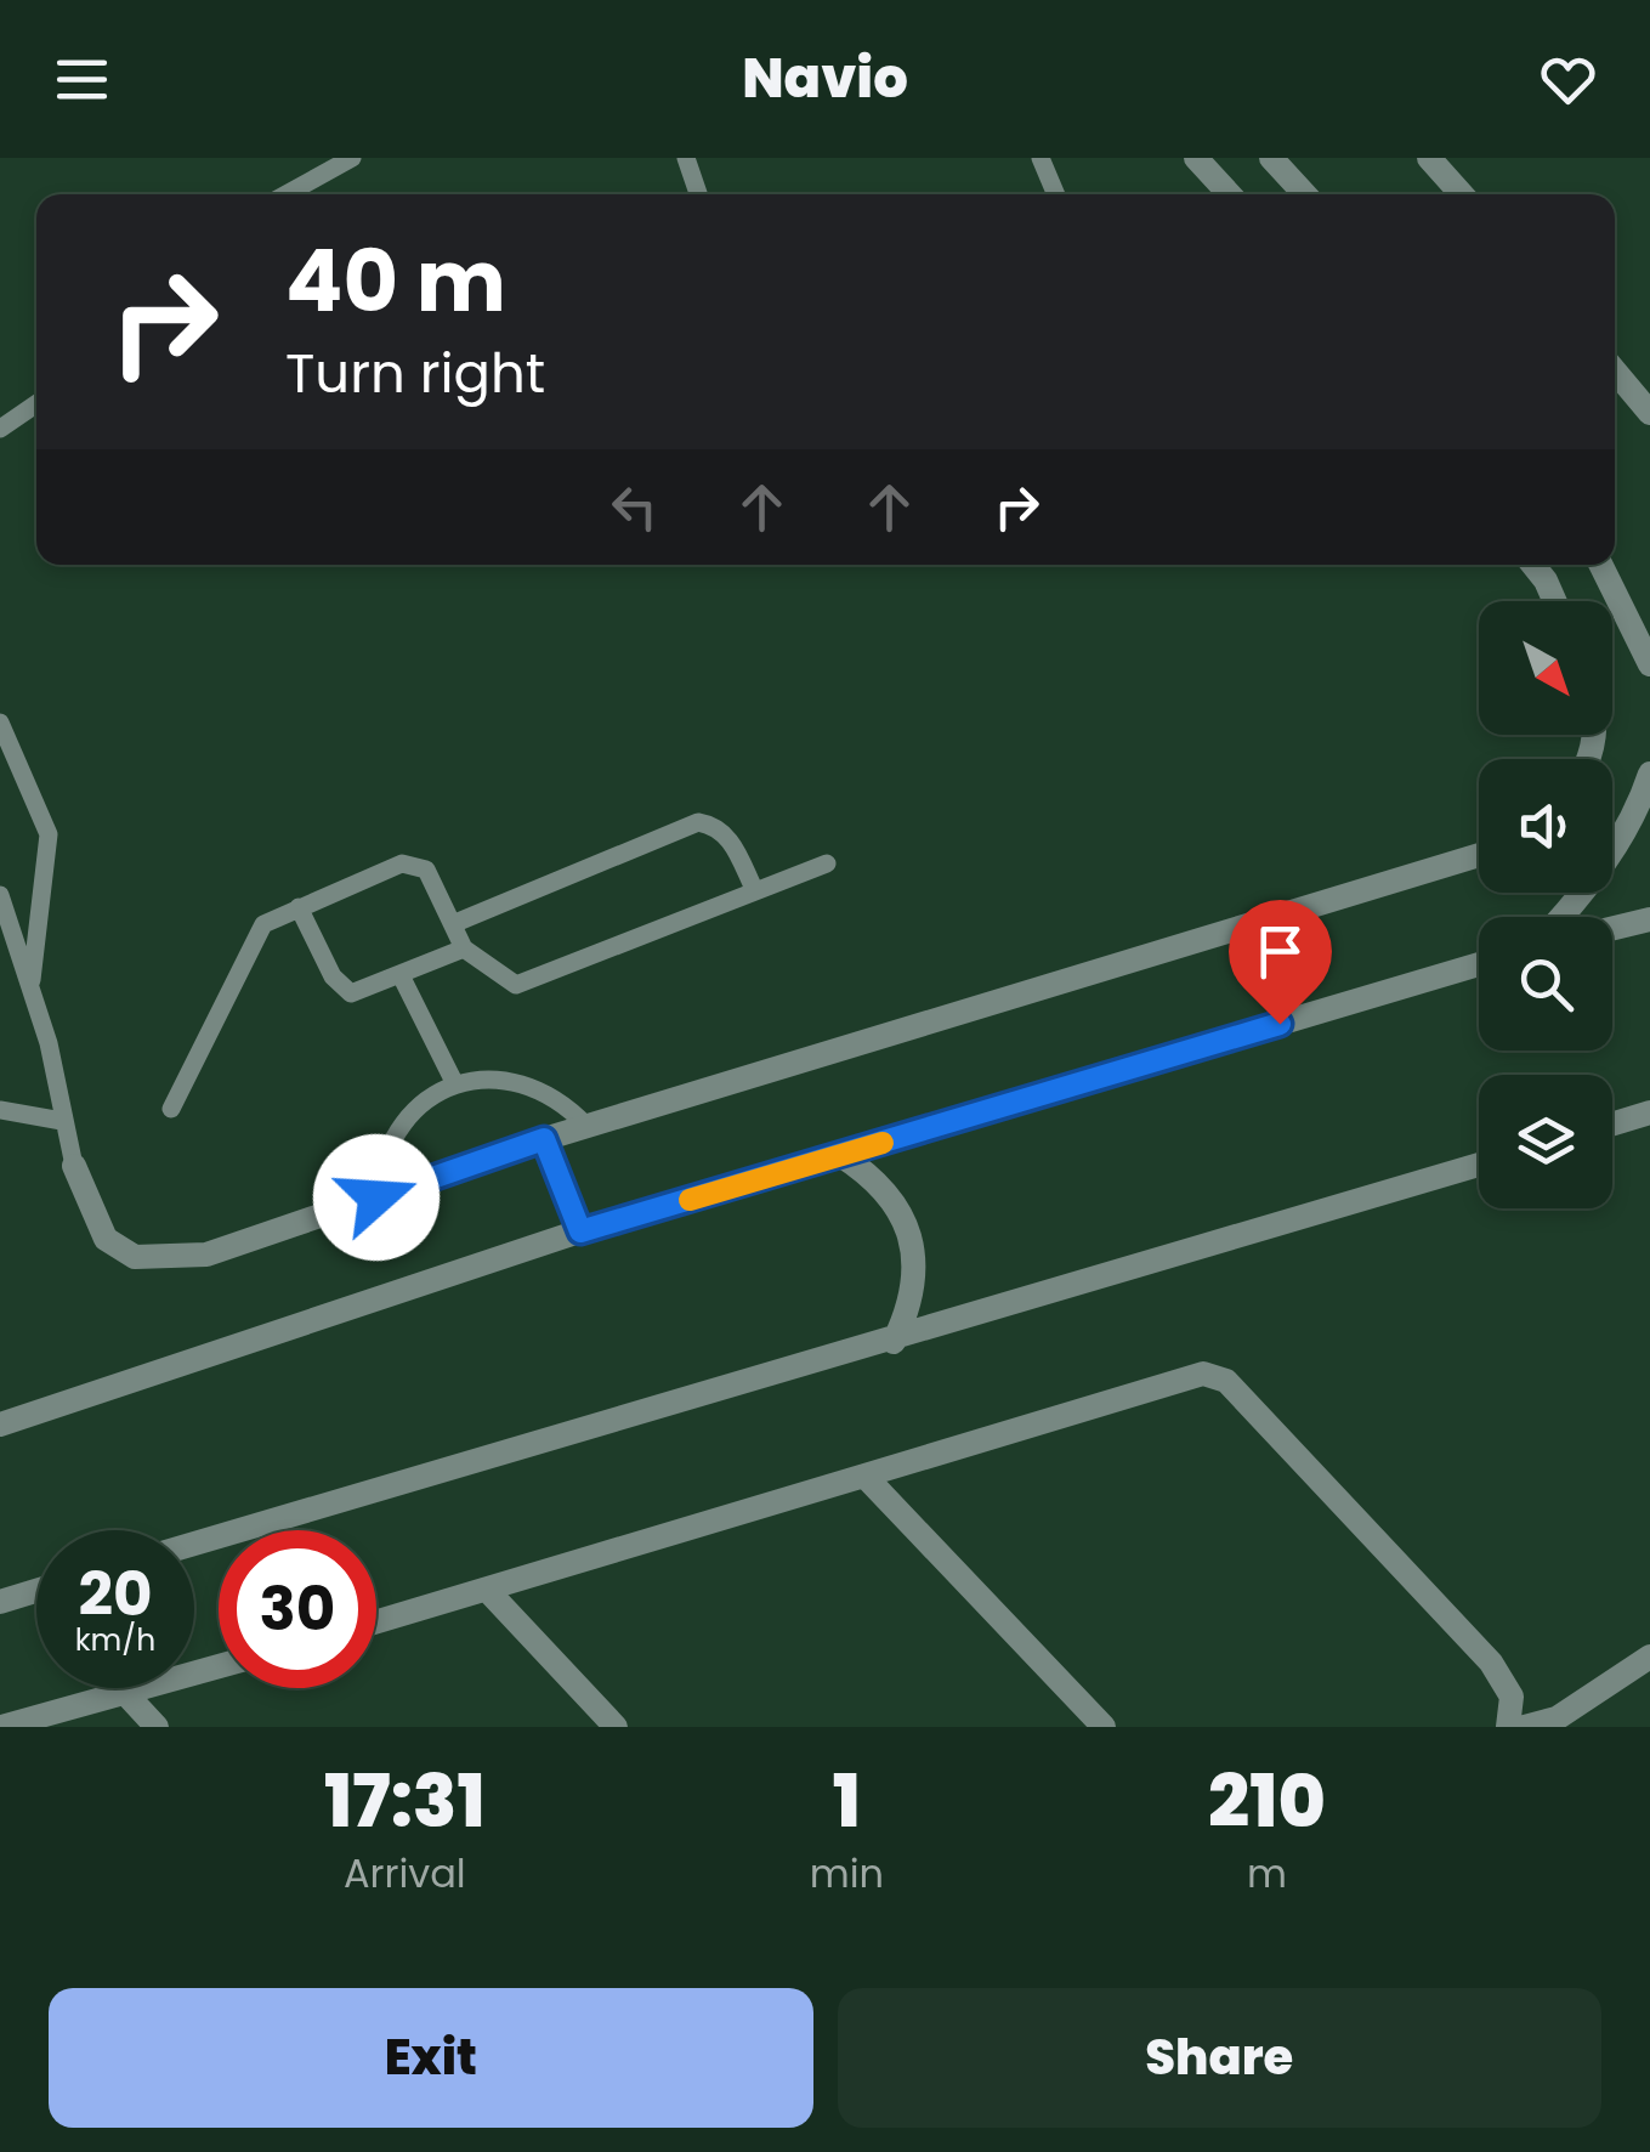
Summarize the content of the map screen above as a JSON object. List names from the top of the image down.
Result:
{
  "north": "bottom right",
  "page": {
    "header": "Navio",
    "turn": ["40 m", "Turn right"],
    "speed": "20 km/h",
    "limit": "30",
    "eta": [
      "17:31",
      "Arrival",
      "1",
      "min",
      "210",
      "m"
    ],
    "buttons": ["Exit", "Share"]
  }
}
